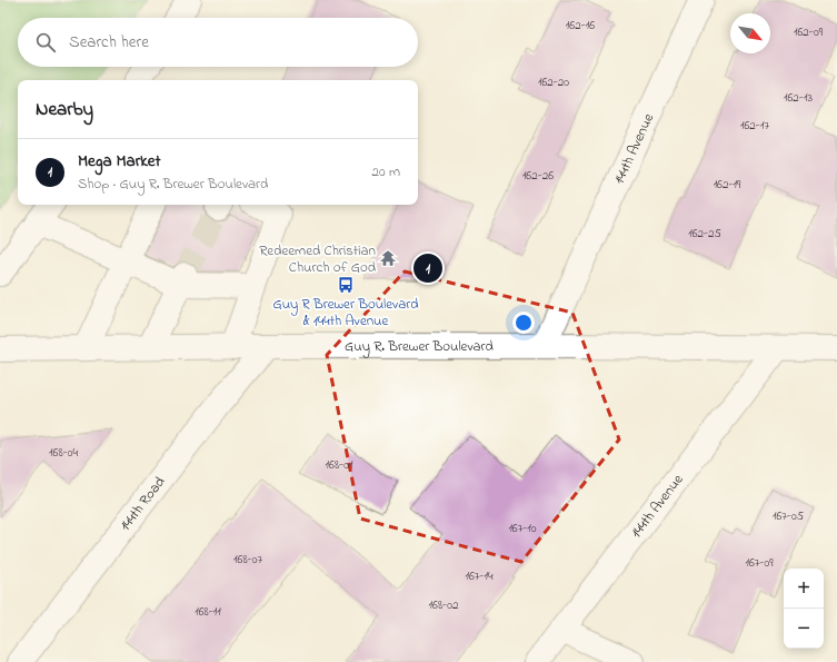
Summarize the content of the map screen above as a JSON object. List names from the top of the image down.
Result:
{
  "streets": {
    "street": ["144th Avenue", "Guy R. Brewer Boulevard", "144th Road"]
  },
  "crossings": [
    ["144th Avenue", "Guy R. Brewer Boulevard"],
    ["Guy R. Brewer Boulevard", "144th Road"]
  ],
  "places": {
    "temple": ["Redeemed Christian Church of God"],
    "bus stop": ["Guy R Brewer Boulevard & 144th Avenue"]
  },
  "house_numbers": [
    "162-16",
    "162-09",
    "162-20",
    "162-13",
    "162-17",
    "162-26",
    "162-19",
    "162-25",
    "168-04",
    "168-01",
    "167-05",
    "167-10",
    "168-07",
    "167-09",
    "167-14",
    "168-02",
    "168-11"
  ],
  "north": "bottom right",
  "page": {
    "search": "Search here",
    "heading": "Nearby",
    "list": [
      {
        "mark": "1",
        "name": "Mega Market",
        "note": "Shop · Guy R. Brewer Boulevard",
        "value": "20 m"
      }
    ],
    "pins": "1",
    "map_buttons": ["+", "−"]
  }
}
